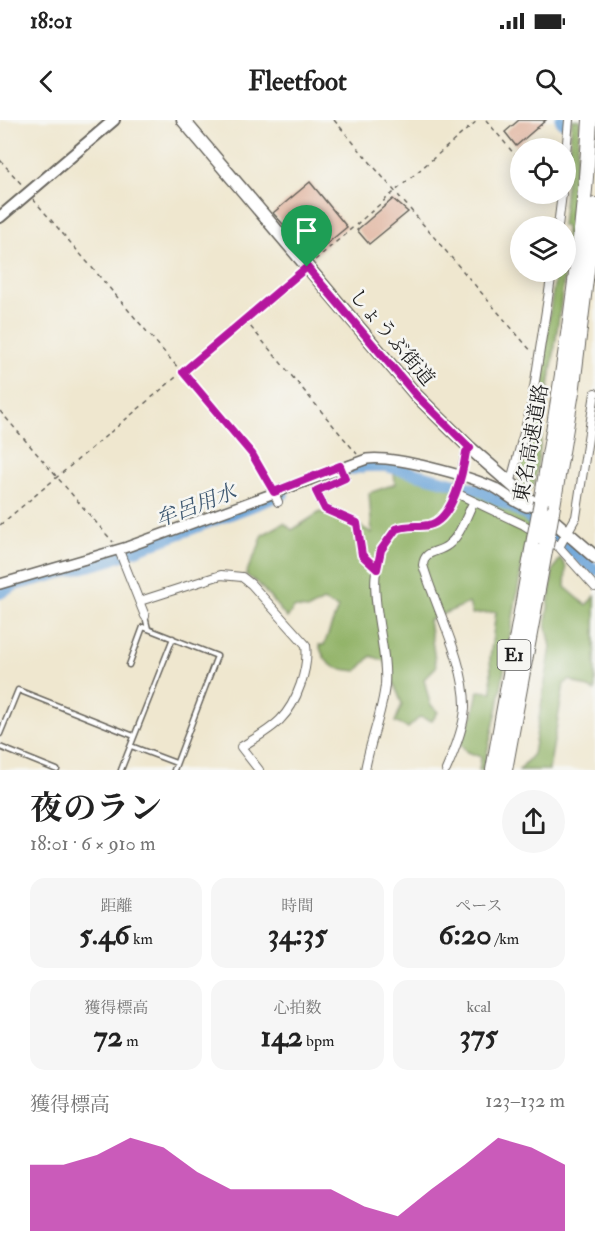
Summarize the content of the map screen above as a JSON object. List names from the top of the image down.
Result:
{
  "streets": {
    "highway": ["東名高速道路", "E1"],
    "main road": ["しょうぶ街道"]
  },
  "crossings": [
    ["しょうぶ街道", "東名高速道路"]
  ],
  "water": ["牟呂用水"],
  "page": {
    "status": "18:01",
    "header": "Fleetfoot",
    "heading": ["夜のラン", "18:01 · 6 × 910 m"],
    "stats": [
      ["距離", "5.46 km"],
      ["時間", "34:35"],
      ["ペース", "6:20 /km"],
      ["獲得標高", "72 m"],
      ["心拍数", "142 bpm"],
      ["kcal", "375"]
    ],
    "chart": ["獲得標高", "123–132 m"]
  }
}
